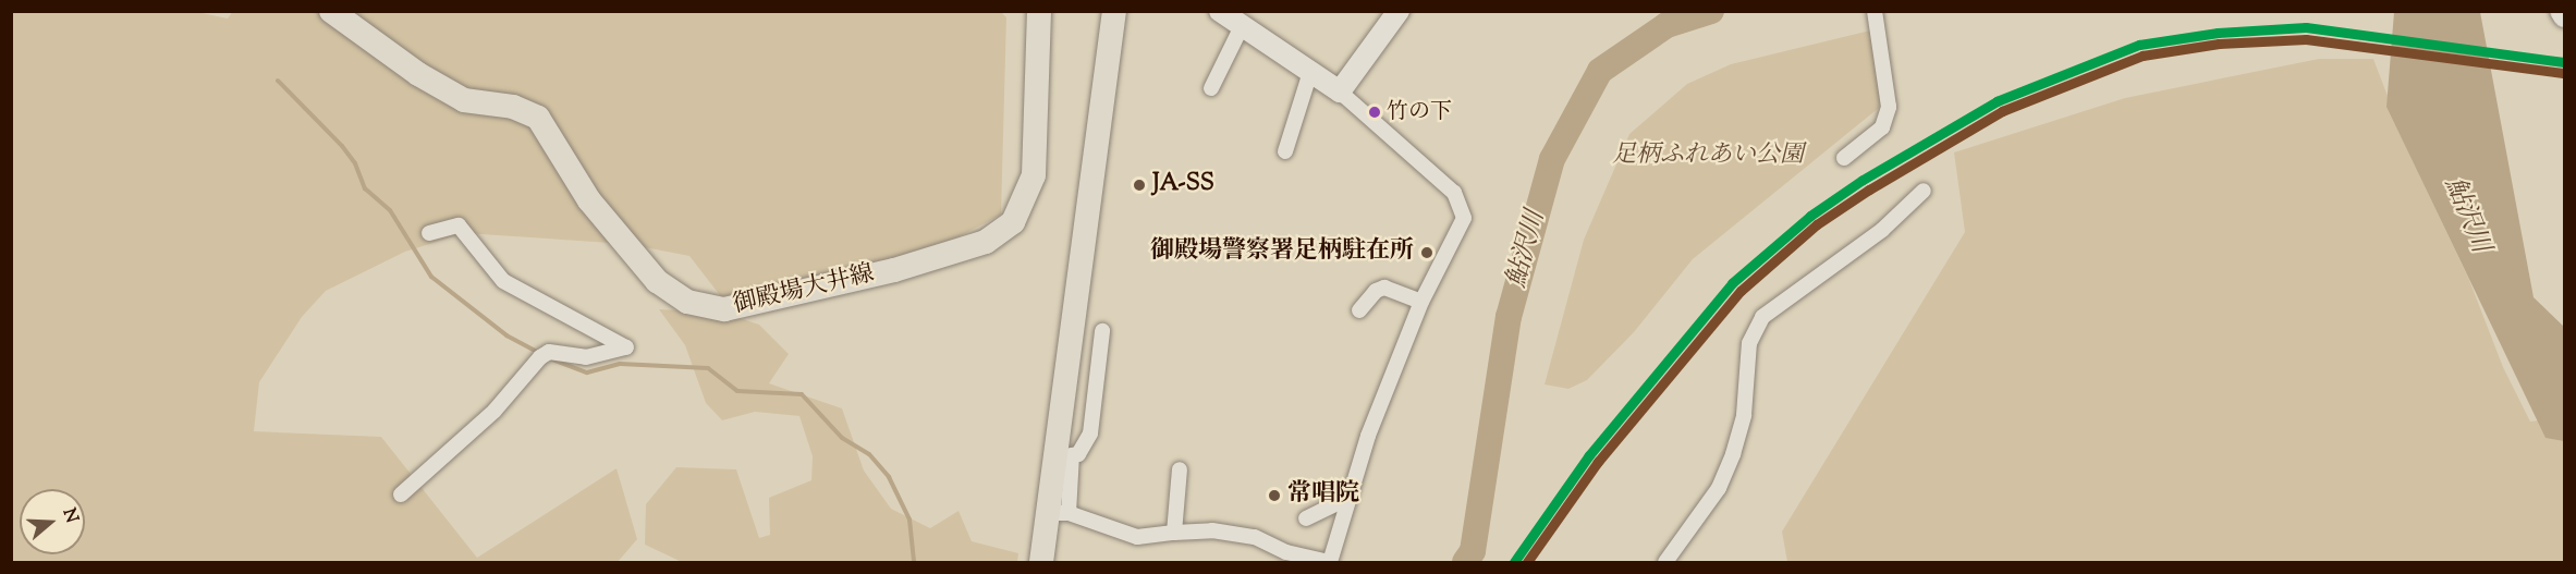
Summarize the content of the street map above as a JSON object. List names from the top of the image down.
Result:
{
  "streets": {
    "main road": ["御殿場大井線"]
  },
  "water": ["鮎沢川"],
  "parks": ["足柄ふれあい公園"],
  "places": [
    "竹の下",
    "JA-SS",
    "御殿場警察署足柄駐在所",
    "常唱院"
  ],
  "north": "right"
}
